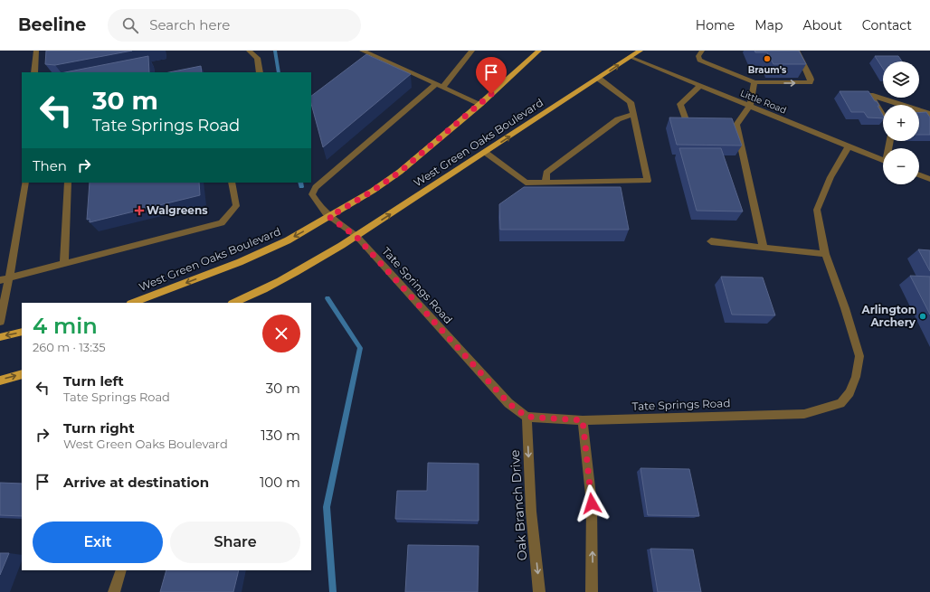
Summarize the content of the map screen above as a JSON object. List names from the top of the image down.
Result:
{
  "streets": {
    "main road": ["West Green Oaks Boulevard"],
    "street": ["Little Road", "Tate Springs Road", "Oak Branch Drive"]
  },
  "crossings": [
    ["Little Road", "West Green Oaks Boulevard"],
    ["Little Road", "Tate Springs Road"],
    ["West Green Oaks Boulevard", "Tate Springs Road"],
    ["Tate Springs Road", "Oak Branch Drive"]
  ],
  "places": {
    "other": ["Braum's", "Arlington Archery"],
    "health": ["Walgreens"]
  },
  "page": {
    "header": "Beeline",
    "search": "Search here",
    "nav": [
      "Home",
      "Map",
      "About",
      "Contact"
    ],
    "map_buttons": ["+", "−"],
    "turn": ["30 m", "Tate Springs Road"],
    "then": "Then",
    "heading": ["4 min", "260 m · 13:35"],
    "list": [
      {
        "name": "Turn left",
        "note": "Tate Springs Road",
        "value": "30 m"
      },
      {
        "name": "Turn right",
        "note": "West Green Oaks Boulevard",
        "value": "130 m"
      },
      {
        "name": "Arrive at destination",
        "value": "100 m"
      }
    ],
    "buttons": ["Exit", "Share"]
  }
}
